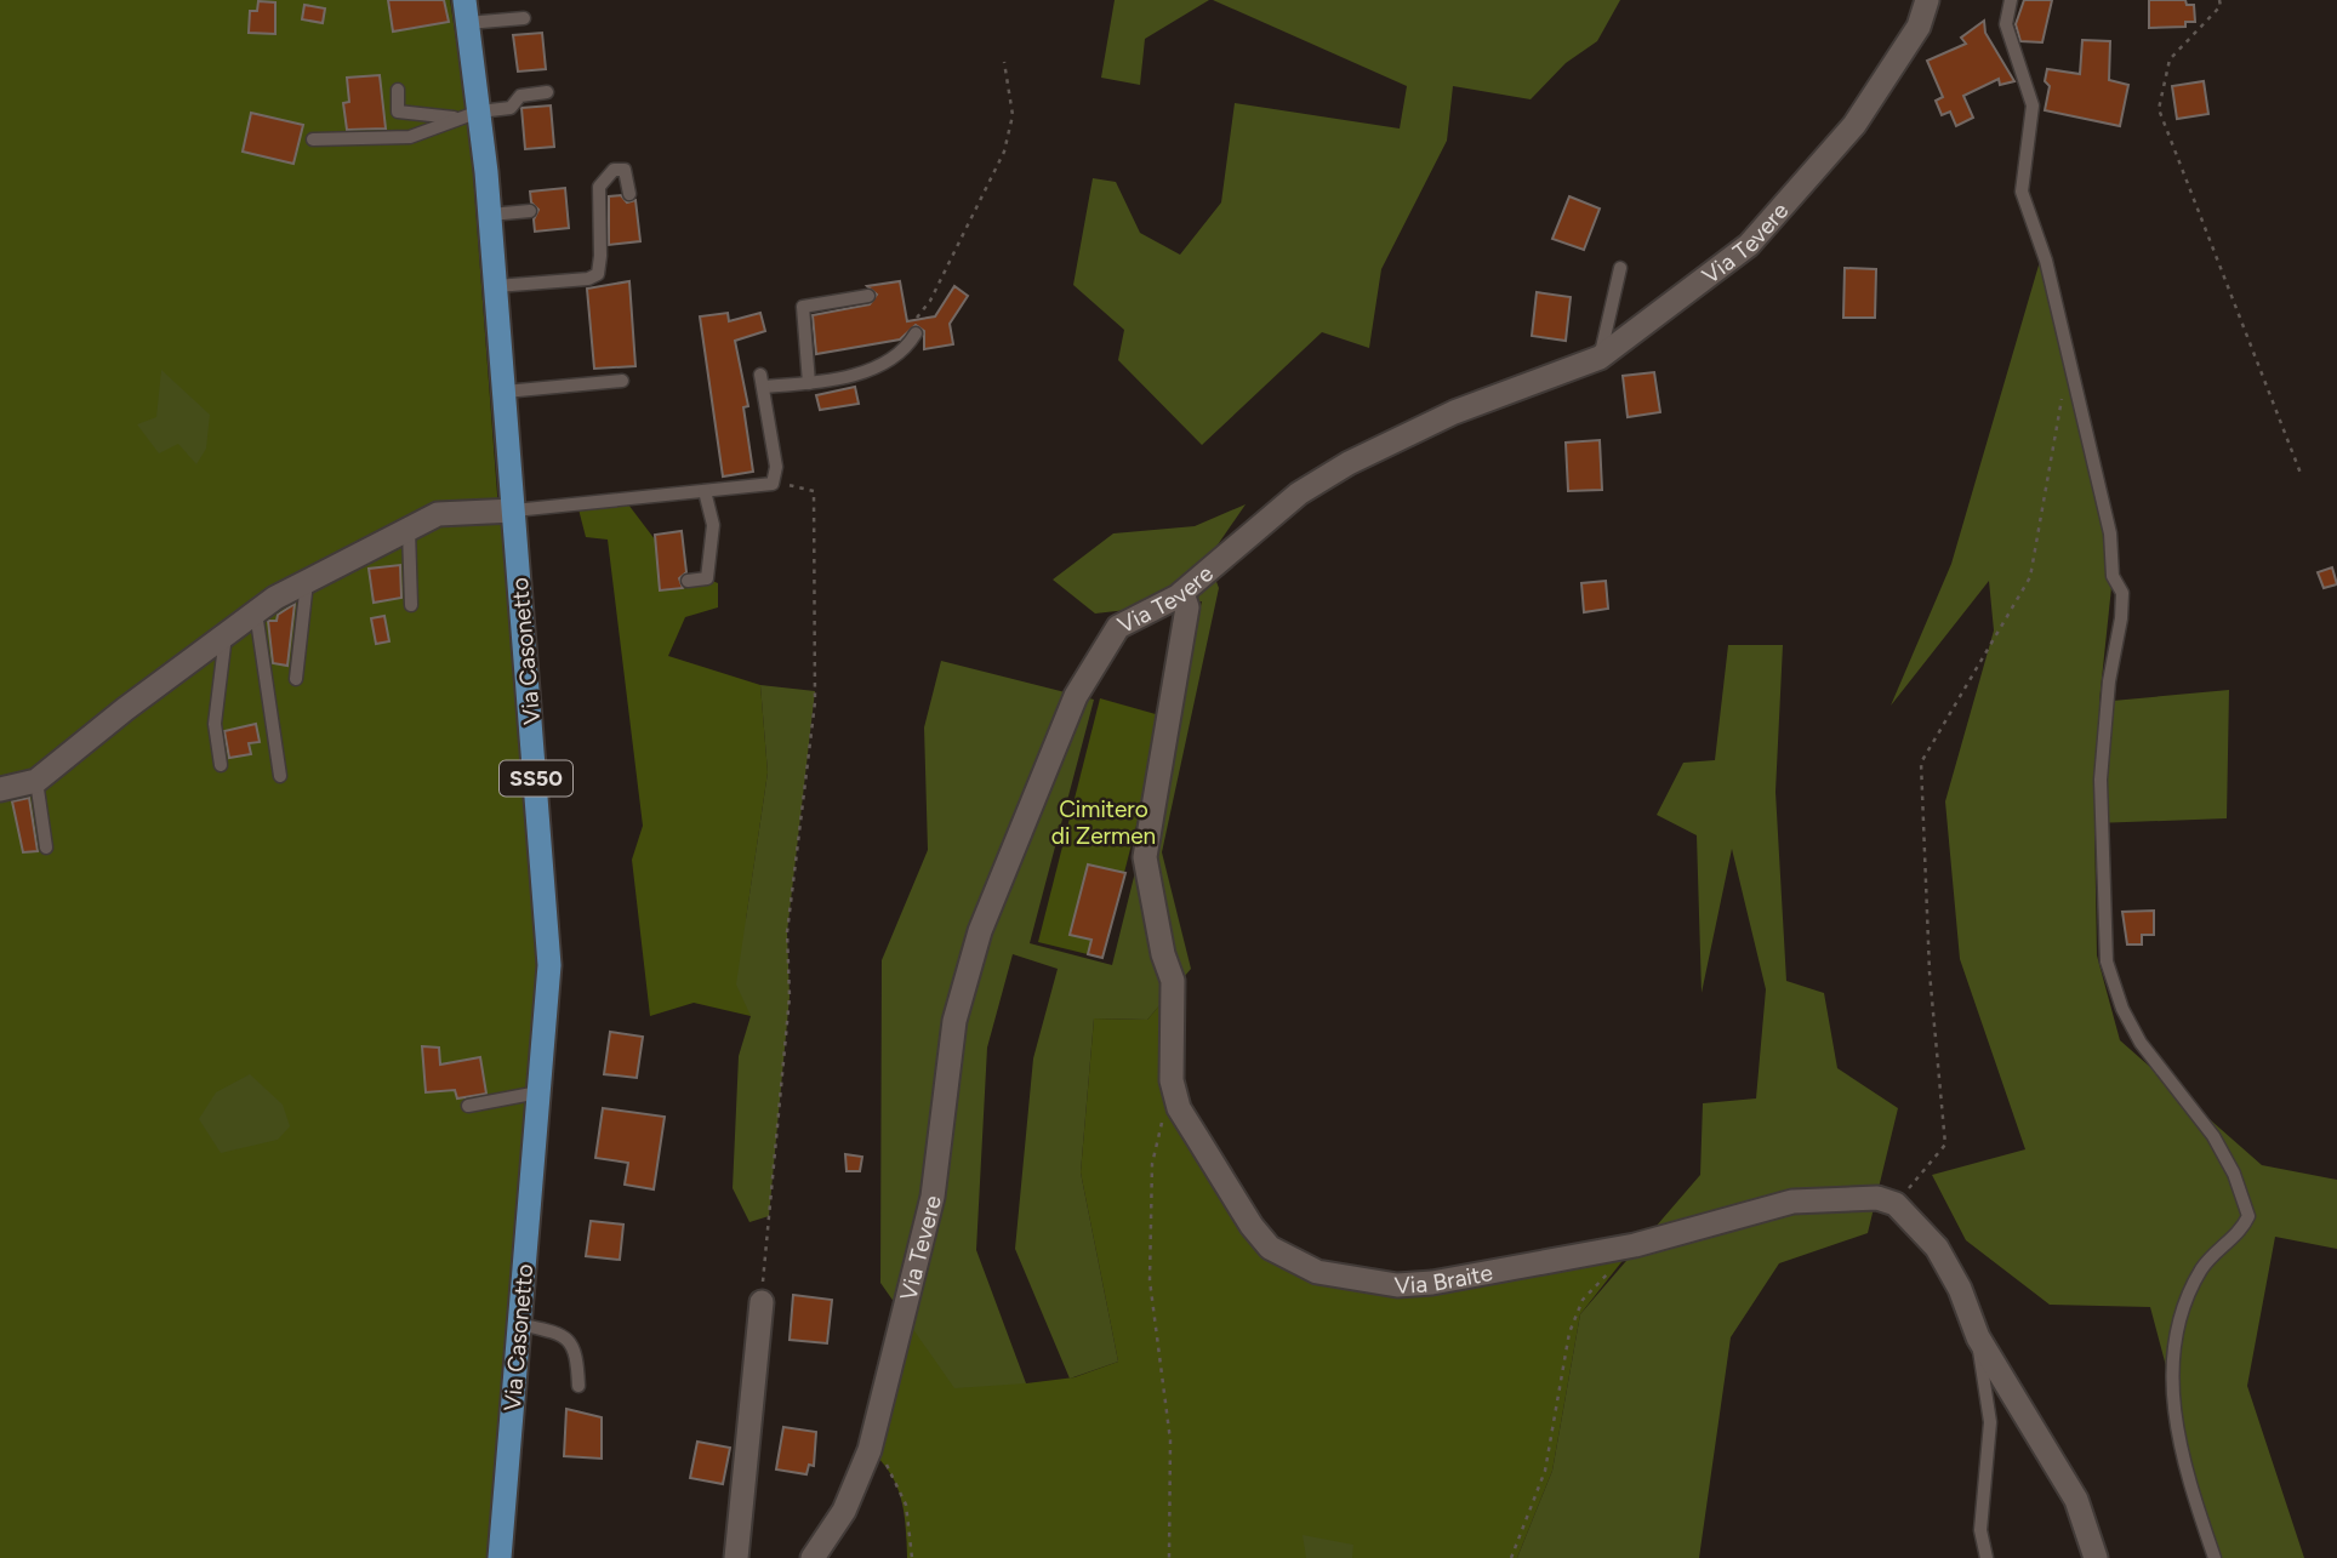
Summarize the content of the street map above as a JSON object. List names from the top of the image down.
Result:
{
  "streets": {
    "main road": ["Via Casonetto", "SS50"],
    "street": ["Via Tevere", "Via Braite"]
  },
  "crossings": [
    ["Via Tevere", "Via Braite"]
  ],
  "parks": ["Cimitero di Zermen"]
}
